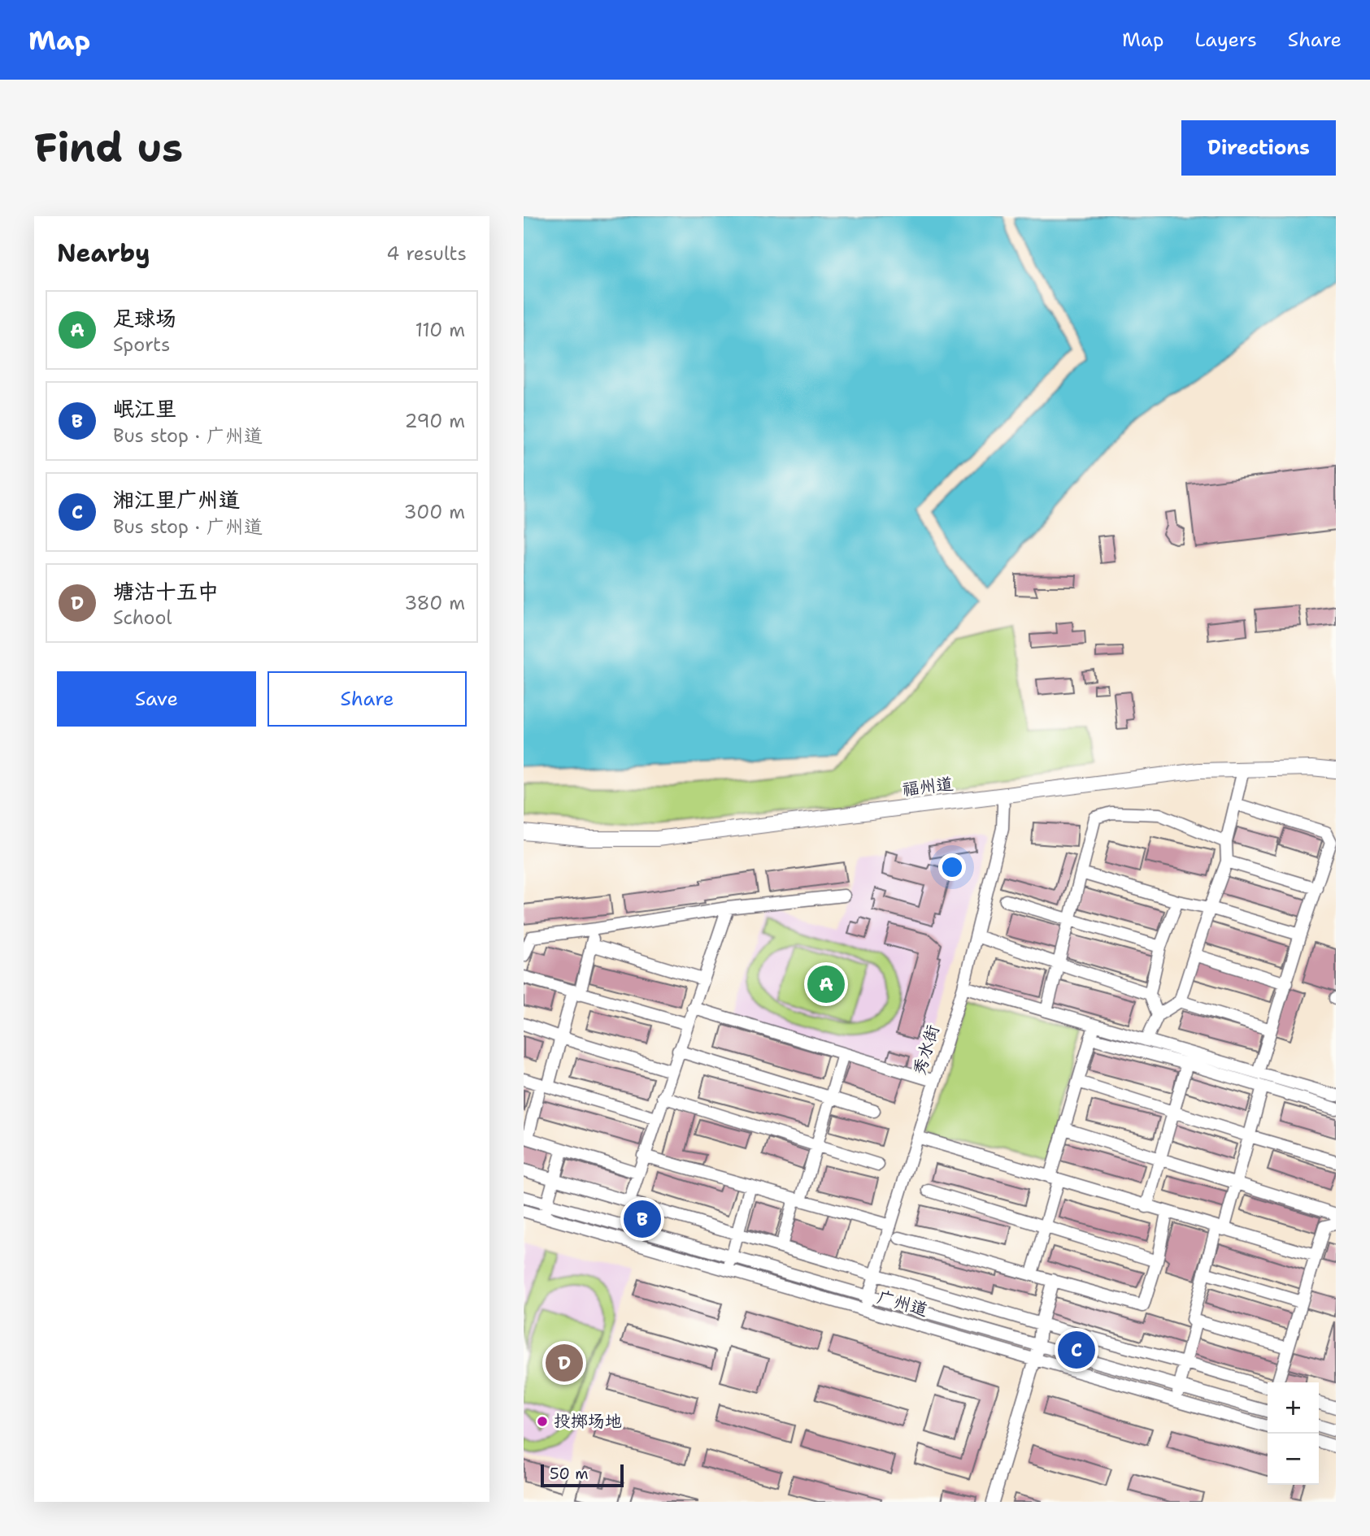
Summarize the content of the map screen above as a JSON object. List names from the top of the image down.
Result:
{
  "streets": {
    "main road": ["福州道"],
    "street": ["秀水街", "广州道"]
  },
  "crossings": [
    ["福州道", "秀水街"],
    ["秀水街", "广州道"]
  ],
  "places": ["投掷场地"],
  "scale_bar": "50 m",
  "page": {
    "header": "Map",
    "nav": ["Map", "Layers", "Share"],
    "buttons": [
      "Directions",
      ["Save", "Share"]
    ],
    "title": "Find us",
    "heading": ["Nearby", "4 results"],
    "list": [
      {
        "mark": "A",
        "name": "足球场",
        "note": "Sports",
        "value": "110 m"
      },
      {
        "mark": "B",
        "name": "岷江里",
        "note": "Bus stop · 广州道",
        "value": "290 m"
      },
      {
        "mark": "C",
        "name": "湘江里广州道",
        "note": "Bus stop · 广州道",
        "value": "300 m"
      },
      {
        "mark": "D",
        "name": "塘沽十五中",
        "note": "School",
        "value": "380 m"
      }
    ],
    "pins": [
      "A",
      "B",
      "C",
      "D"
    ],
    "map_buttons": ["+", "−"],
    "scale": "50 m"
  }
}
